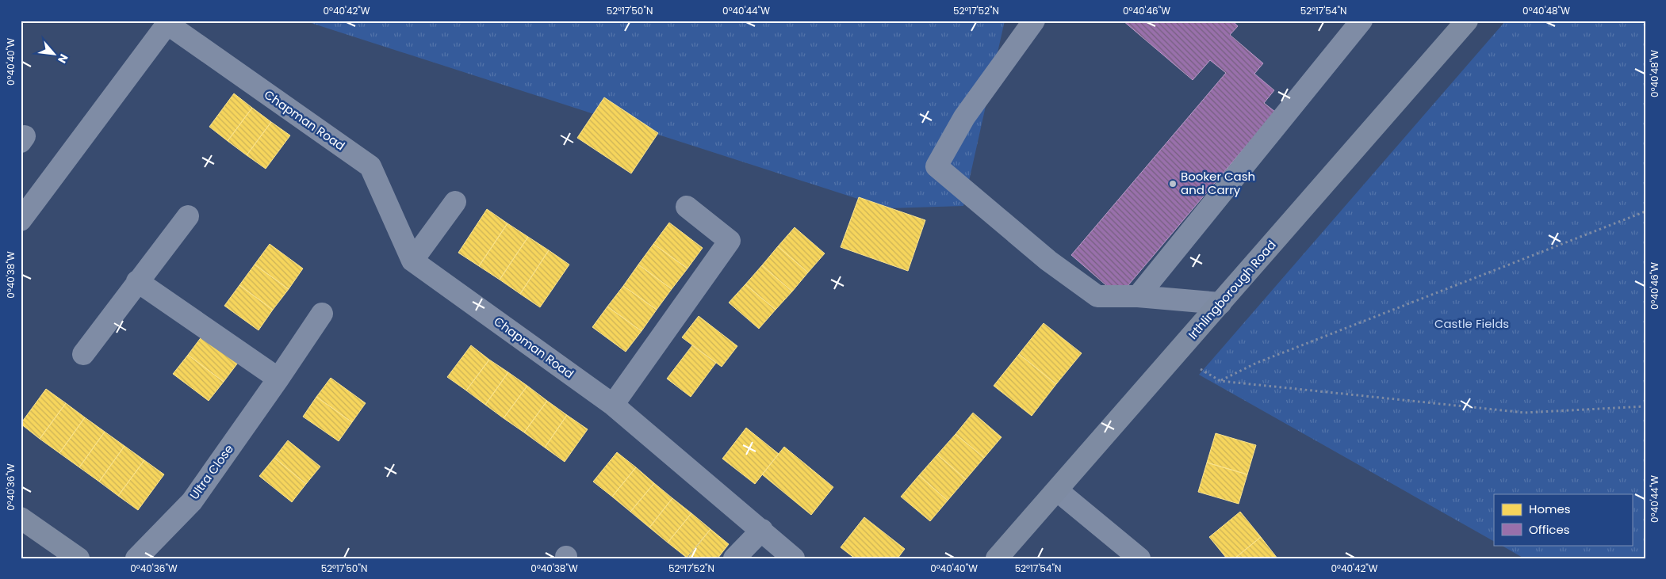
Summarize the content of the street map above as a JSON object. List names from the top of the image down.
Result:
{
  "streets": {
    "main road": ["Irthlingborough Road"],
    "street": ["Chapman Road", "Ultra Close"]
  },
  "parks": ["Castle Fields"],
  "places": ["Booker Cash and Carry"],
  "legend": ["Homes", "Offices"],
  "north": "bottom right",
  "coordinates": [
    "0°40'42\"W",
    "52°17'50\"N",
    "0°40'44\"W",
    "52°17'52\"N",
    "0°40'46\"W",
    "52°17'54\"N",
    "0°40'48\"W",
    "0°40'40\"W",
    "0°40'38\"W",
    "0°40'36\"W"
  ]
}
